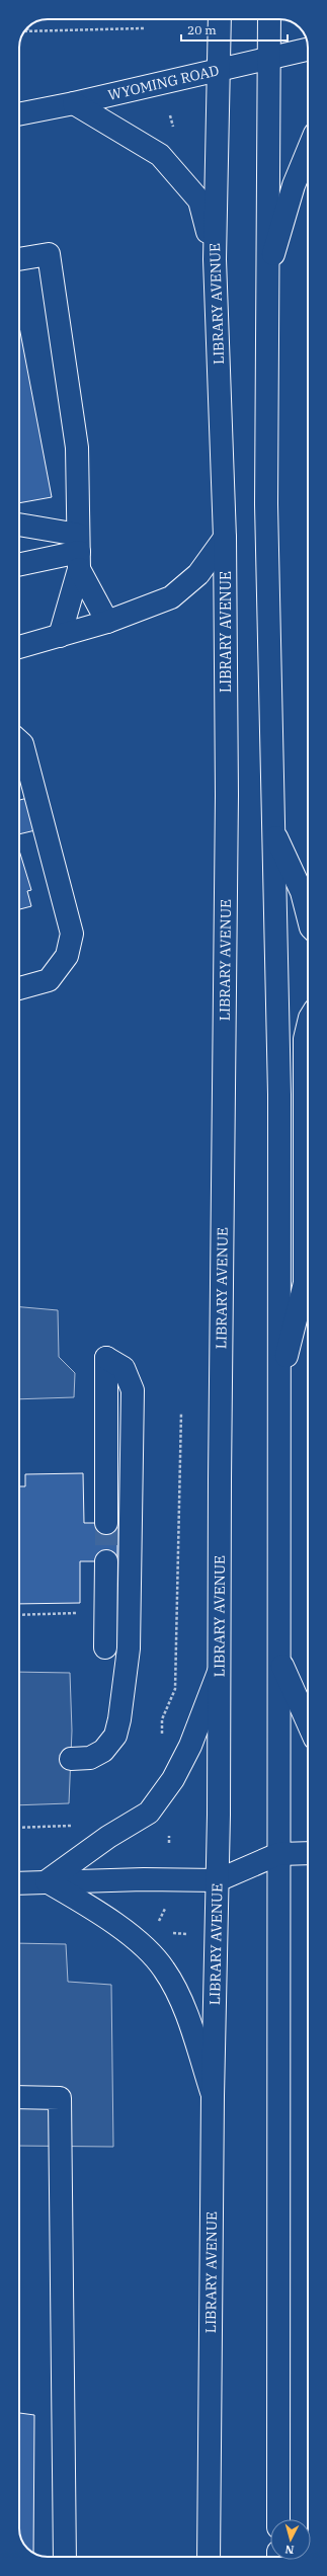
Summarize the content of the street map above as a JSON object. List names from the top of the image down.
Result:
{
  "streets": {
    "main road": ["WYOMING ROAD", "LIBRARY AVENUE"]
  },
  "crossings": [
    ["WYOMING ROAD", "LIBRARY AVENUE"]
  ],
  "scale_bar": "20 m",
  "north": "bottom"
}
